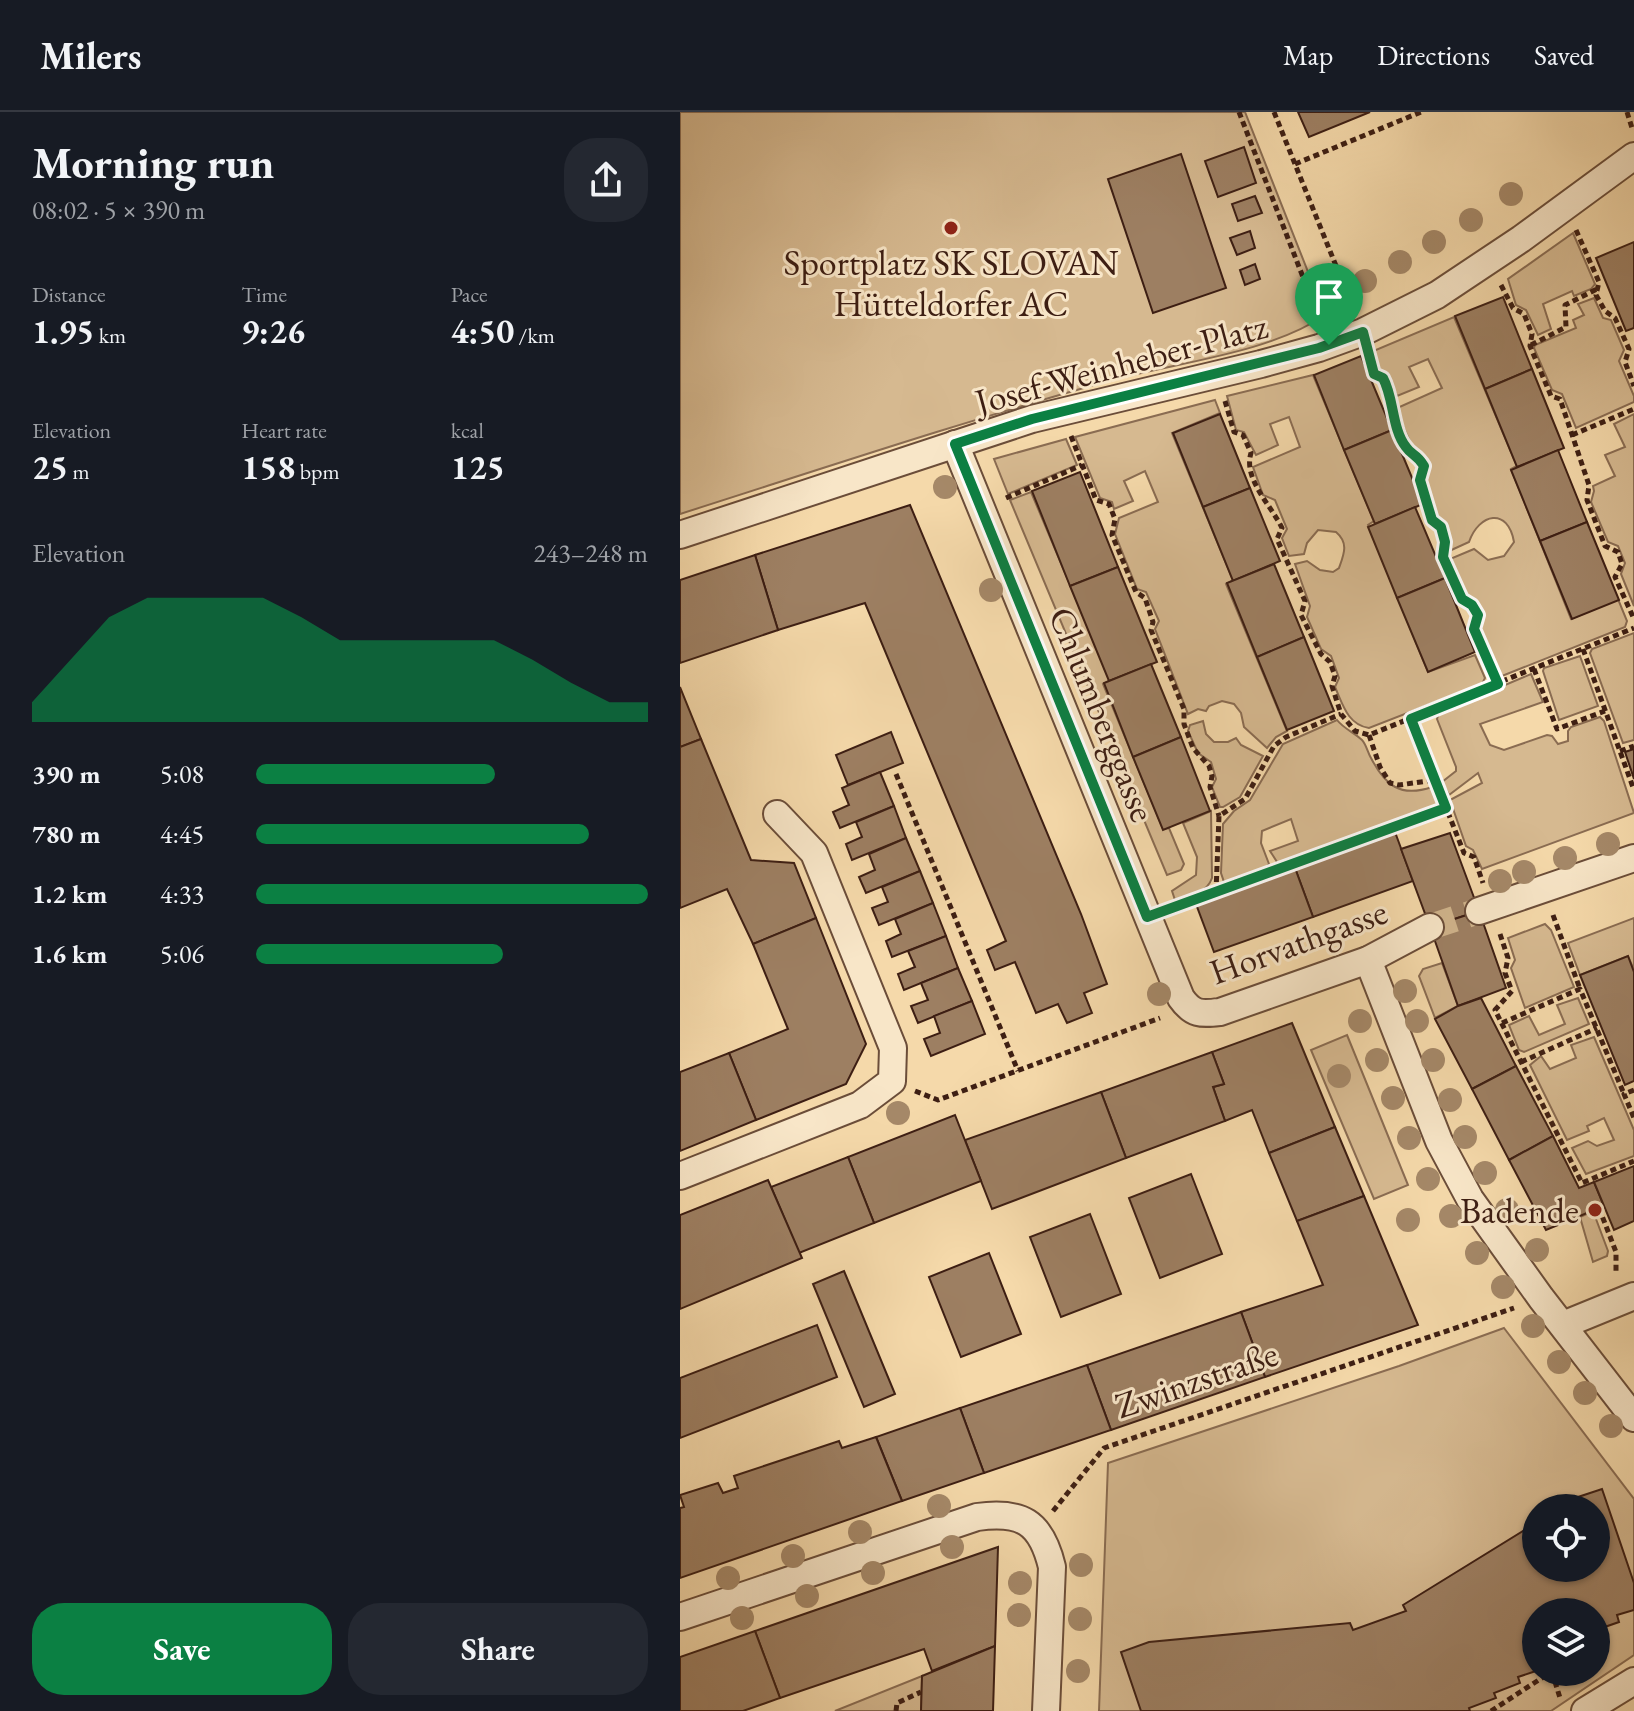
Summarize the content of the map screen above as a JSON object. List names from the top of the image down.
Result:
{
  "streets": {
    "street": ["Josef-Weinheber-Platz", "Chlumberggasse", "Horvathgasse"],
    "path": ["Zwinzstraße"]
  },
  "crossings": [
    ["Josef-Weinheber-Platz", "Chlumberggasse"],
    ["Chlumberggasse", "Horvathgasse"]
  ],
  "places": ["Sportplatz SK SLOVAN Hütteldorfer AC", "Badende"],
  "page": {
    "header": "Milers",
    "nav": ["Map", "Directions", "Saved"],
    "heading": ["Morning run", "08:02 · 5 × 390 m"],
    "stats": [
      ["Distance", "1.95 km"],
      ["Time", "9:26"],
      ["Pace", "4:50 /km"],
      ["Elevation", "25 m"],
      ["Heart rate", "158 bpm"],
      ["kcal", "125"]
    ],
    "chart": ["Elevation", "243–248 m"],
    "list": [
      {
        "name": "390 m",
        "note": "5:08"
      },
      {
        "name": "780 m",
        "note": "4:45"
      },
      {
        "name": "1.2 km",
        "note": "4:33"
      },
      {
        "name": "1.6 km",
        "note": "5:06"
      }
    ],
    "buttons": ["Save", "Share"]
  }
}
